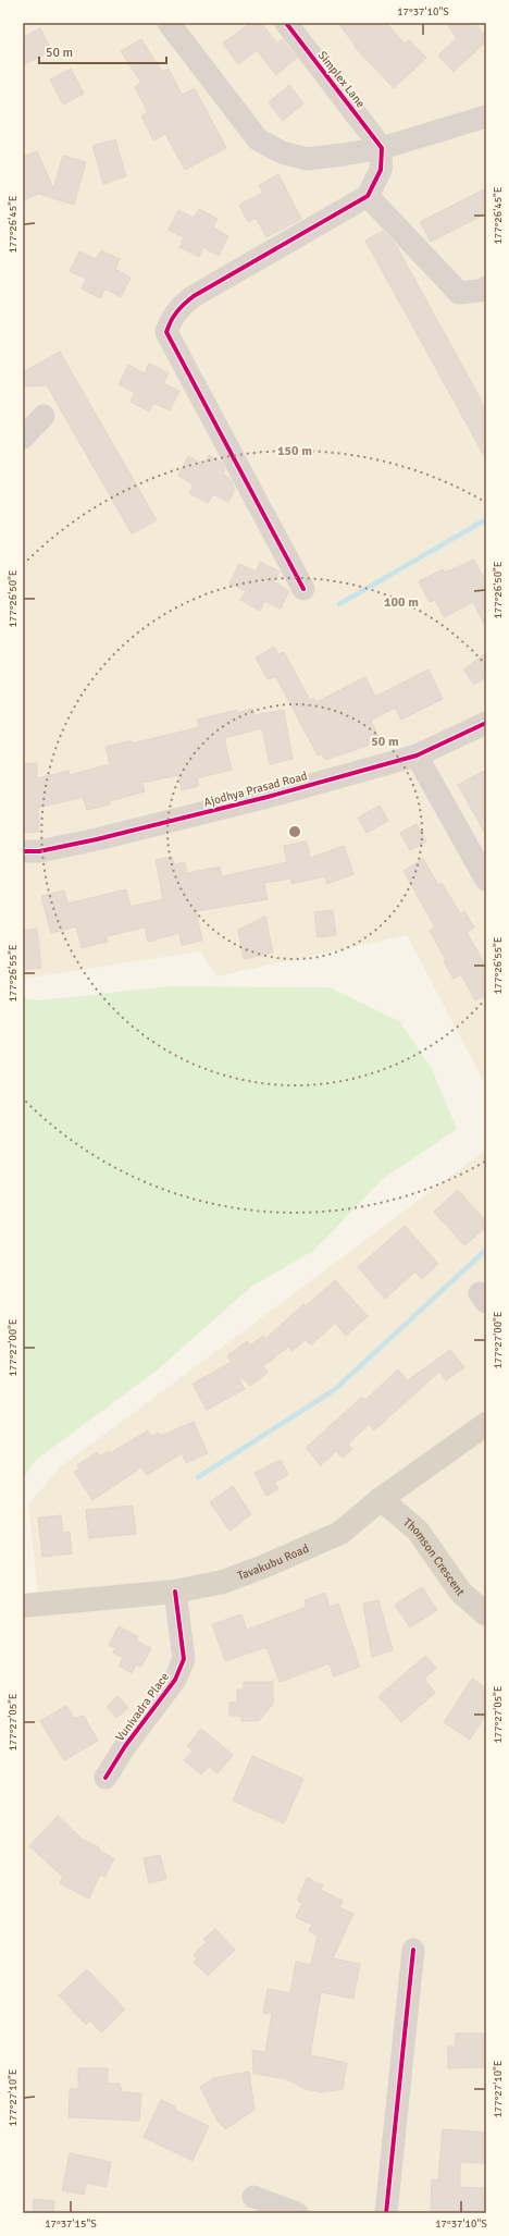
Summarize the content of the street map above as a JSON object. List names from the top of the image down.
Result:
{
  "streets": {
    "main road": ["Thomson Crescent", "Tavakubu Road"],
    "street": ["Simplex Lane", "Ajodhya Prasad Road", "Vunivadra Place"]
  },
  "crossings": [
    ["Thomson Crescent", "Tavakubu Road"],
    ["Tavakubu Road", "Vunivadra Place"]
  ],
  "scale_bar": "50 m",
  "coordinates": [
    "17°37'10\"S",
    "177°26'45\"E",
    "177°26'50\"E",
    "177°26'55\"E",
    "177°27'00\"E",
    "177°27'05\"E",
    "177°27'10\"E",
    "17°37'15\"S"
  ],
  "rings": ["150 m", "100 m", "50 m"]
}
